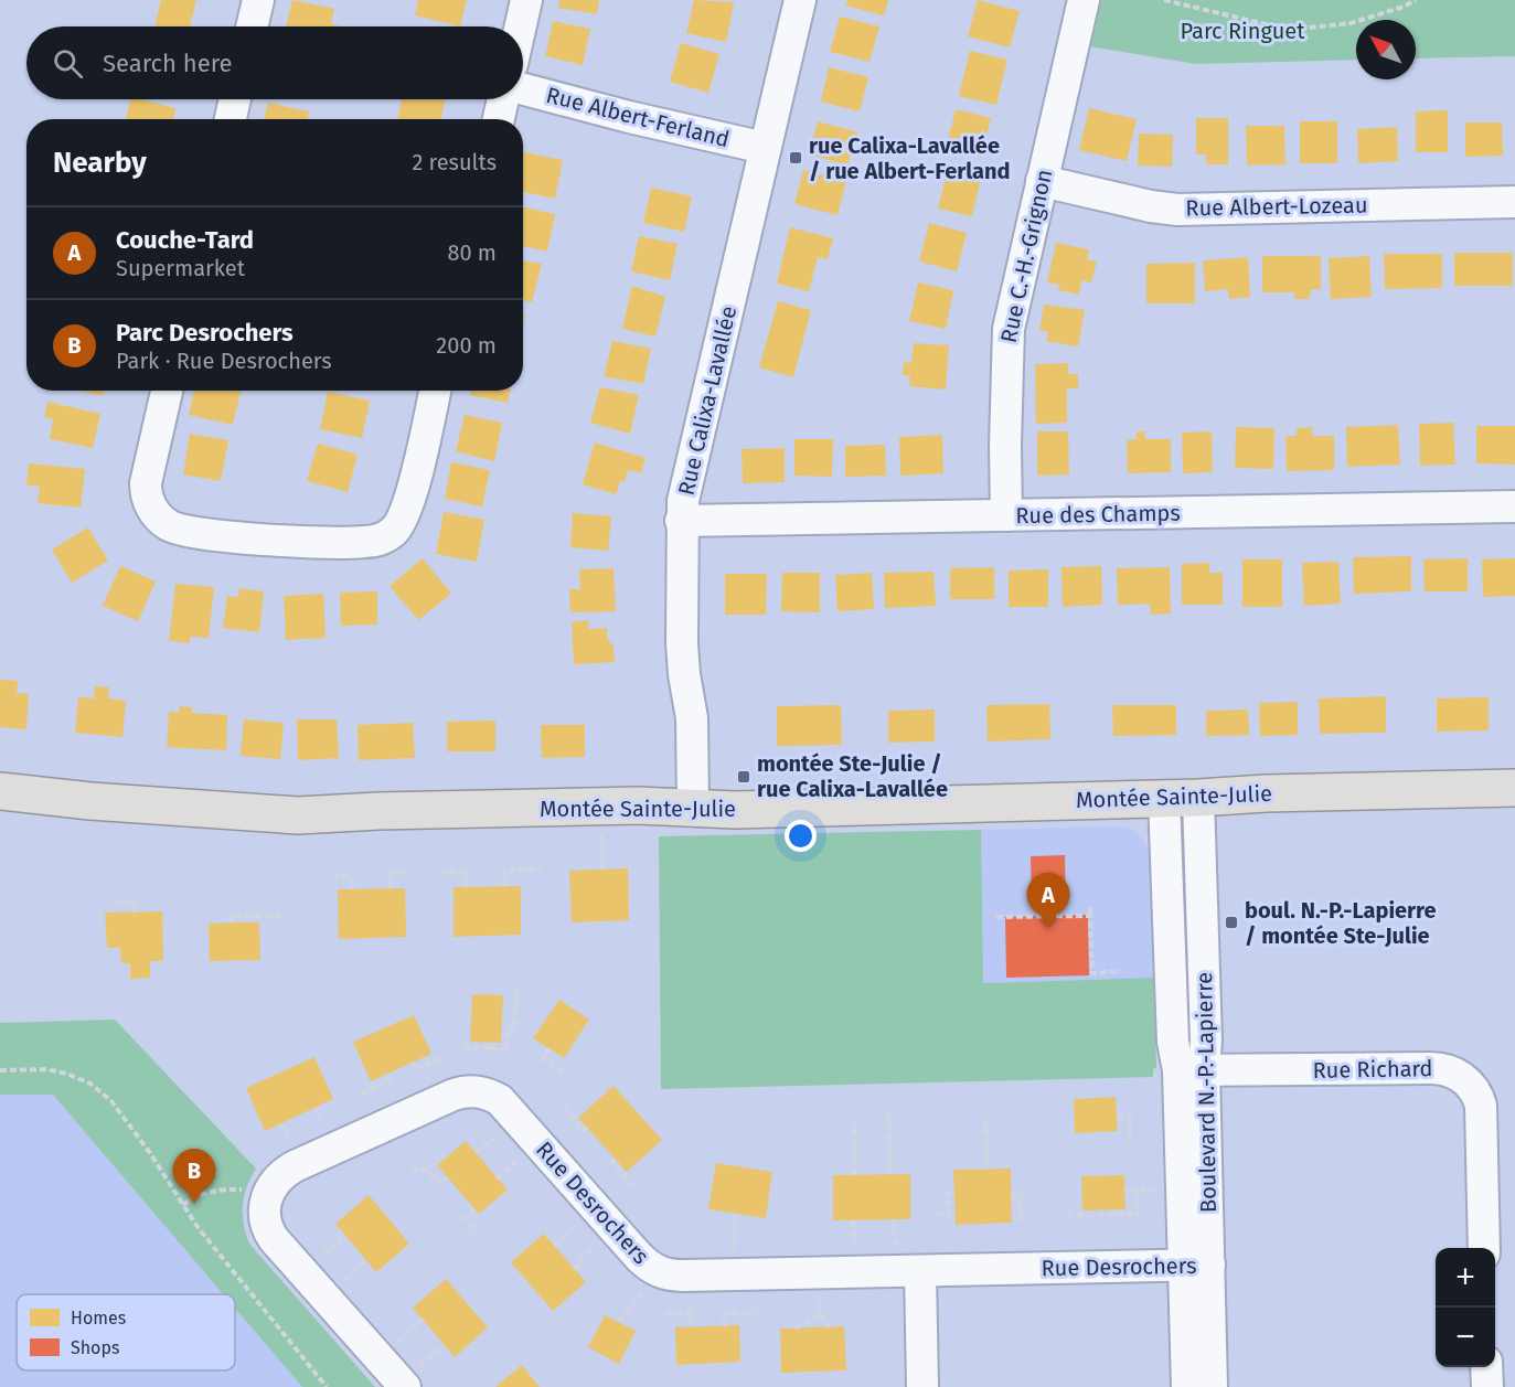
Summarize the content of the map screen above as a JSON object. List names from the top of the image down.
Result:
{
  "streets": {
    "main road": ["Montée Sainte-Julie"],
    "street": [
      "Rue Albert-Ferland",
      "Rue Albert-Lozeau",
      "Rue C.-H.-Grignon",
      "Rue Calixa-Lavallée",
      "Rue des Champs",
      "Rue Richard",
      "Boulevard N.-P.-Lapierre",
      "Rue Desrochers"
    ]
  },
  "crossings": [
    ["Rue Albert-Ferland", "Rue Calixa-Lavallée"],
    ["Rue Albert-Lozeau", "Rue C.-H.-Grignon"],
    ["Rue C.-H.-Grignon", "Rue des Champs"],
    ["Rue Calixa-Lavallée", "Rue des Champs"],
    ["Rue Calixa-Lavallée", "Montée Sainte-Julie"],
    ["Montée Sainte-Julie", "Boulevard N.-P.-Lapierre"],
    ["Rue Richard", "Boulevard N.-P.-Lapierre"],
    ["Boulevard N.-P.-Lapierre", "Rue Desrochers"]
  ],
  "parks": ["Parc Ringuet"],
  "places": {
    "transit": ["rue Calixa-Lavallée / rue Albert-Ferland", "montée Ste-Julie / rue Calixa-Lavallée", "boul. N.-P.-Lapierre / montée Ste-Julie"]
  },
  "legend": ["Homes", "Shops"],
  "north": "top left",
  "page": {
    "search": "Search here",
    "heading": ["Nearby", "2 results"],
    "list": [
      {
        "mark": "A",
        "name": "Couche-Tard",
        "note": "Supermarket",
        "value": "80 m"
      },
      {
        "mark": "B",
        "name": "Parc Desrochers",
        "note": "Park · Rue Desrochers",
        "value": "200 m"
      }
    ],
    "pins": ["A", "B"],
    "map_buttons": ["+", "−"]
  }
}
